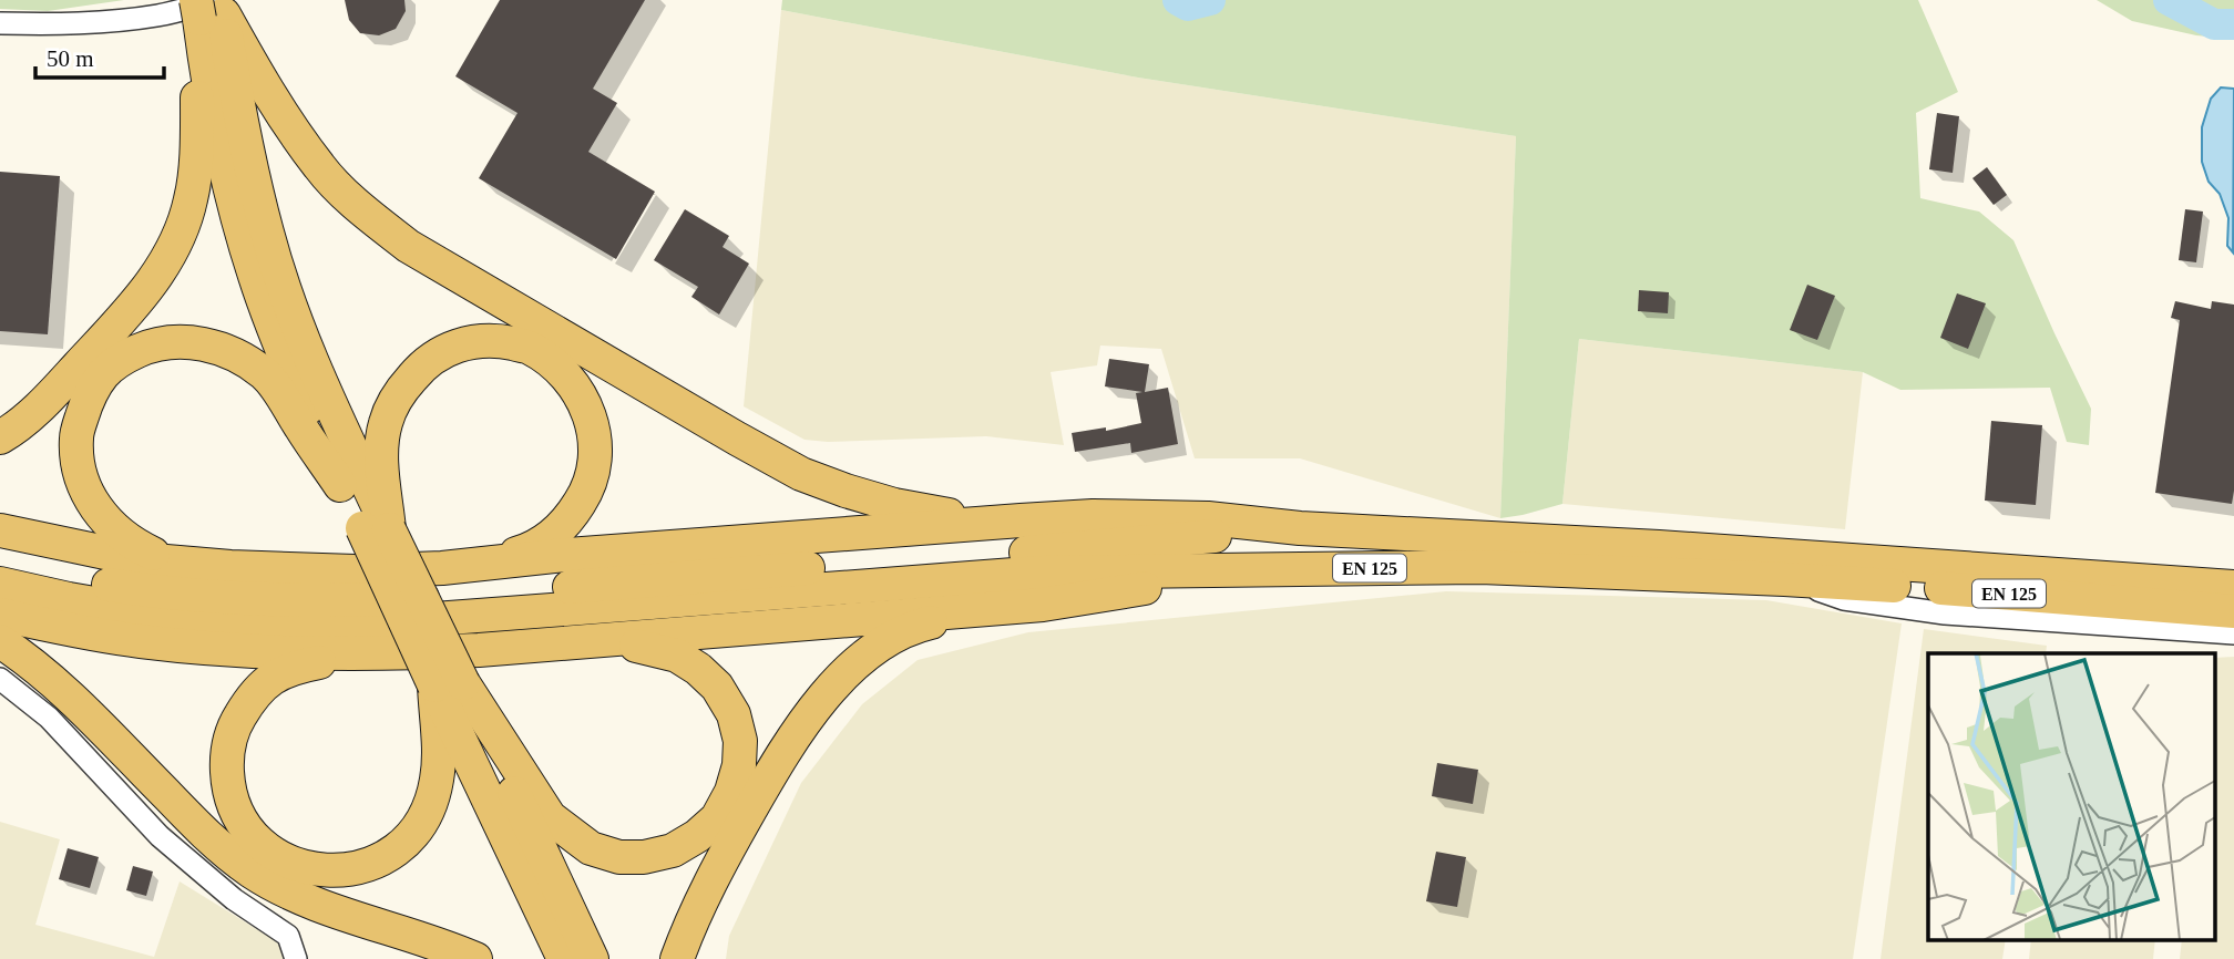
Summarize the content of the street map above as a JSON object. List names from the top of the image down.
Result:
{
  "streets": {
    "main road": ["EN 125"]
  },
  "scale_bar": "50 m"
}
